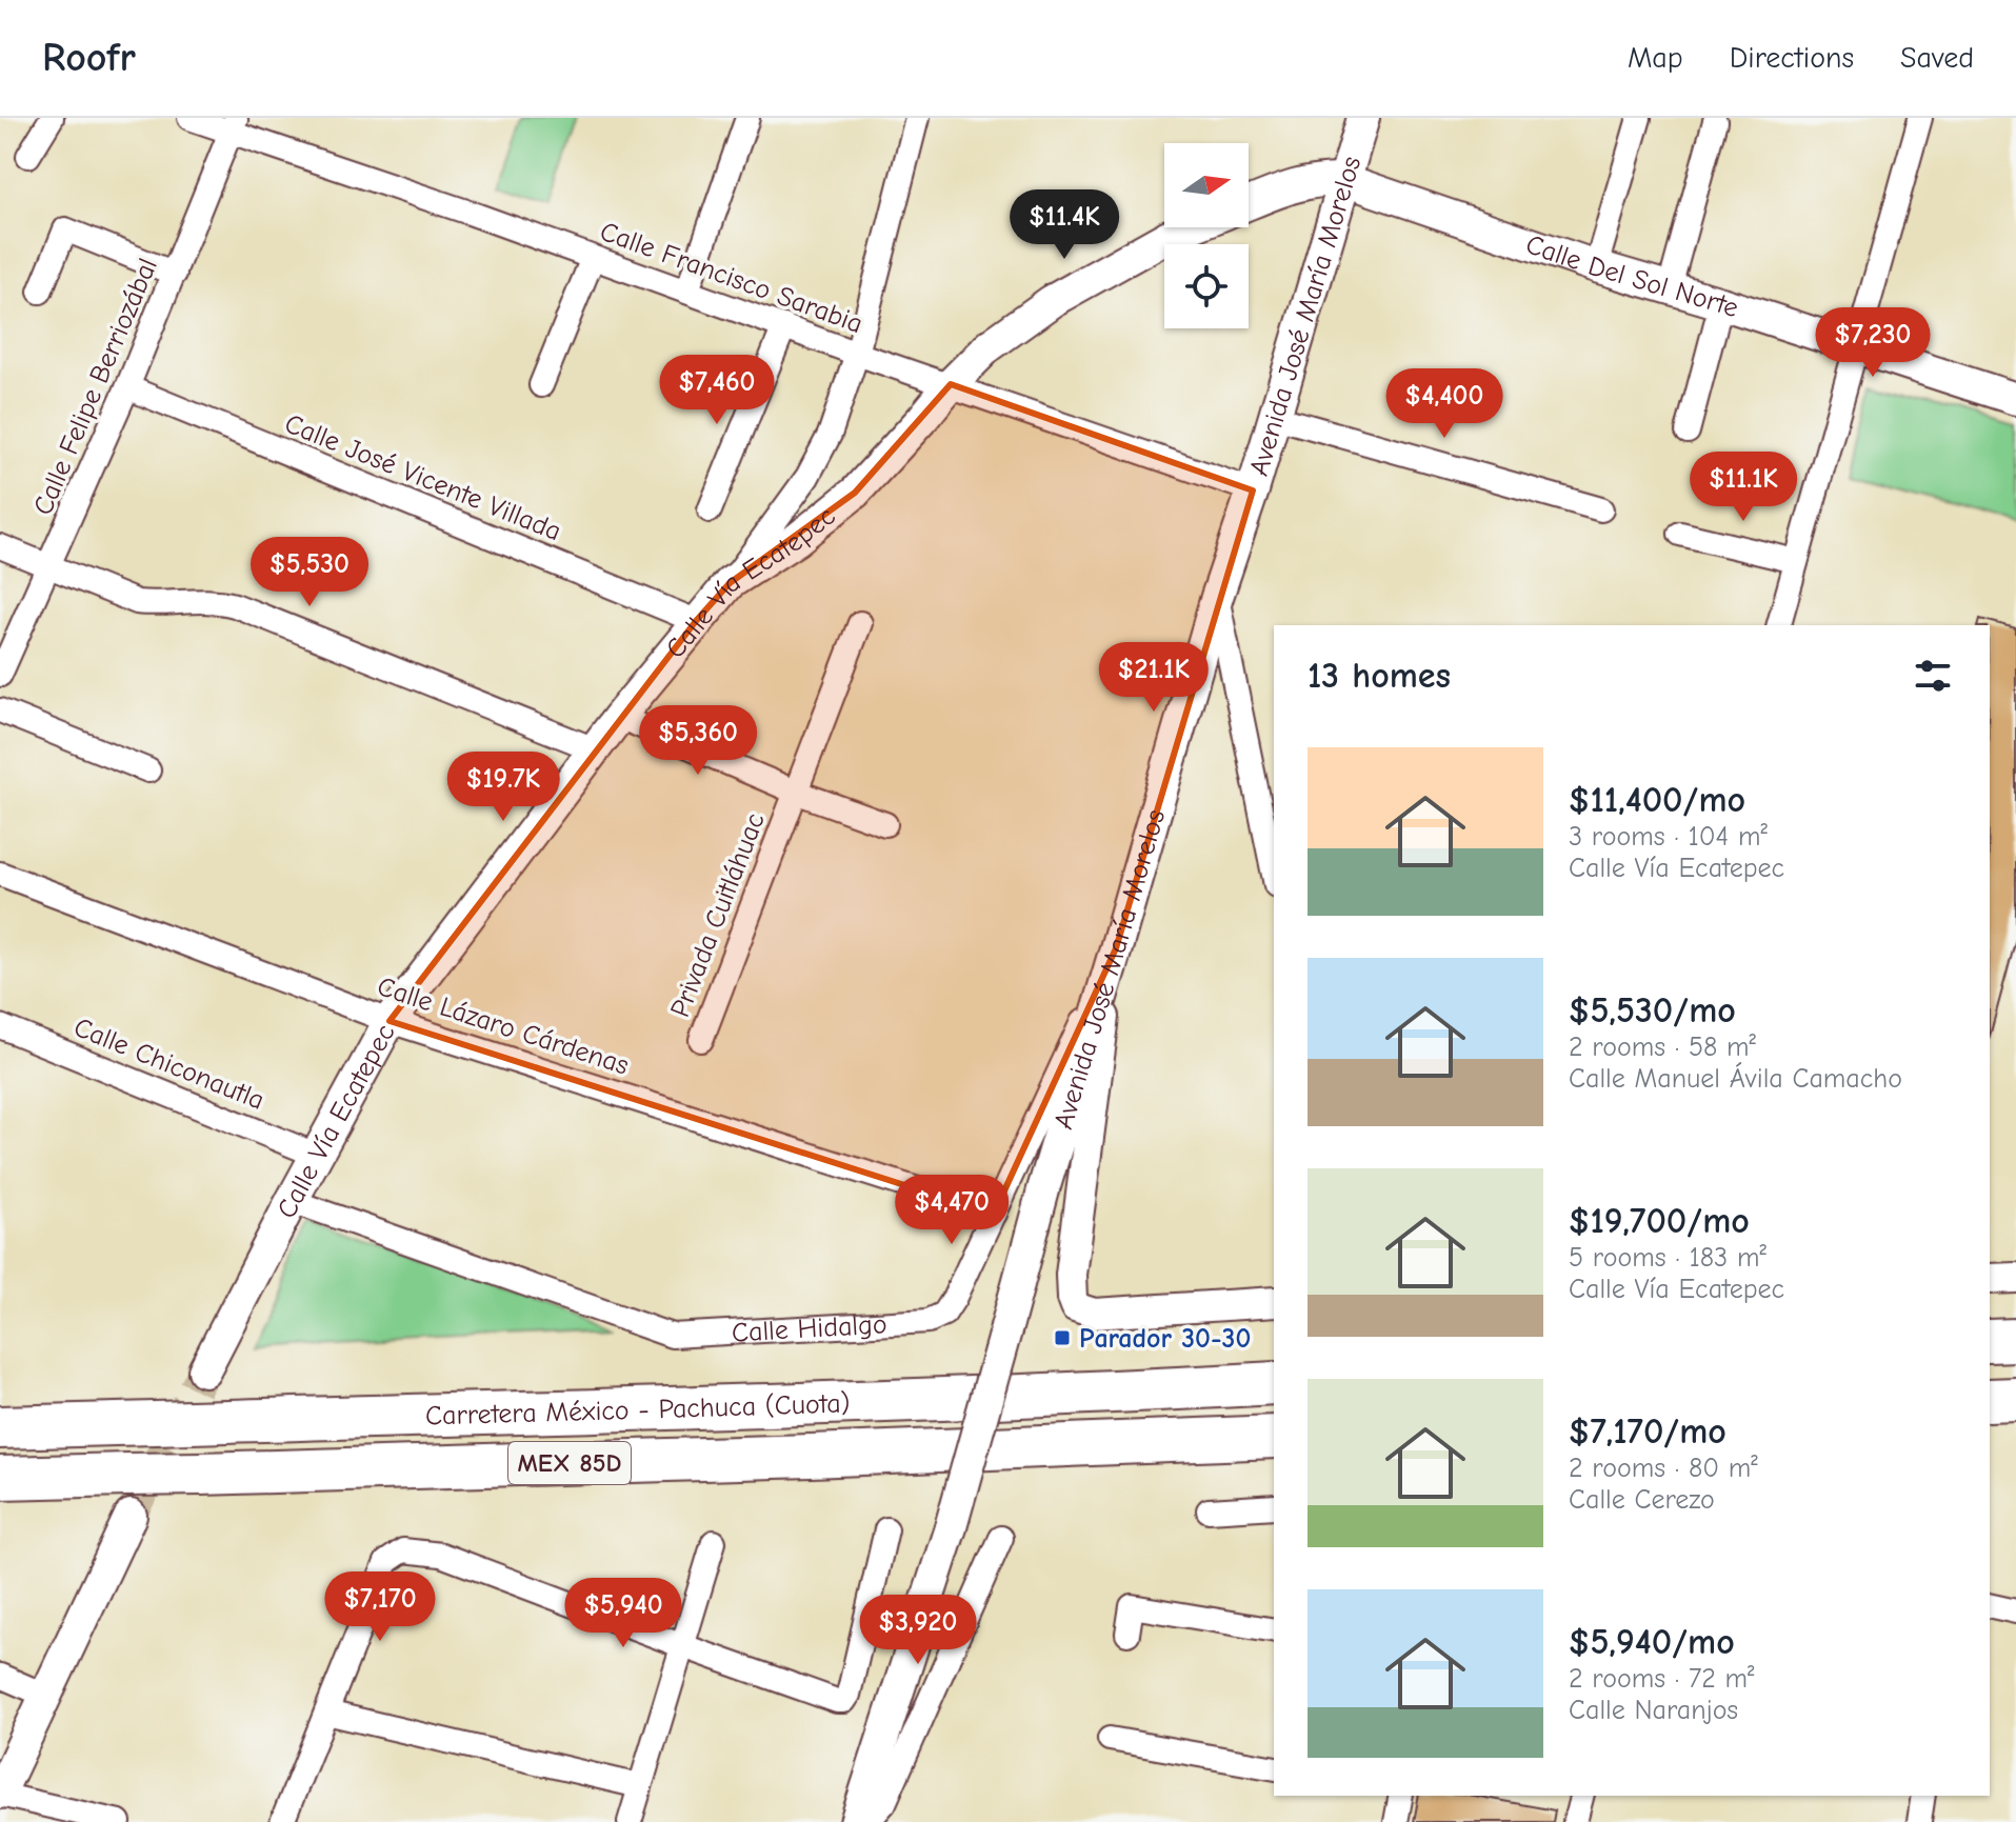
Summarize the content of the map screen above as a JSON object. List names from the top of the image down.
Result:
{
  "streets": {
    "highway": ["Carretera México - Pachuca (Cuota)", "MEX 85D"],
    "main road": ["Calle Del Sol Norte", "Avenida José María Morelos", "Calle Vía Ecatepec"],
    "street": [
      "Calle Francisco Sarabia",
      "Calle Felipe Berriozábal",
      "Calle José Vicente Villada",
      "Privada Cuitláhuac",
      "Calle Lázaro Cárdenas",
      "Calle Chiconautla",
      "Calle Hidalgo"
    ]
  },
  "crossings": [
    ["Calle Del Sol Norte", "Avenida José María Morelos"],
    ["Calle Francisco Sarabia", "Avenida José María Morelos"],
    ["Calle Francisco Sarabia", "Calle Felipe Berriozábal"],
    ["Calle Francisco Sarabia", "Calle Vía Ecatepec"],
    ["Avenida José María Morelos", "Calle Hidalgo"],
    ["Calle Felipe Berriozábal", "Calle José Vicente Villada"],
    ["Calle José Vicente Villada", "Calle Vía Ecatepec"],
    ["Calle Vía Ecatepec", "Calle Lázaro Cárdenas"],
    ["Calle Vía Ecatepec", "Calle Chiconautla"],
    ["Calle Vía Ecatepec", "Calle Hidalgo"],
    ["Calle Lázaro Cárdenas", "Calle Hidalgo"]
  ],
  "places": {
    "transit": ["Parador 30-30"]
  },
  "north": "right",
  "page": {
    "header": "Roofr",
    "nav": ["Map", "Directions", "Saved"],
    "price": [
      "$11.4K",
      "$7,230",
      "$7,460",
      "$4,400",
      "$11.1K",
      "$5,530",
      "$21.1K",
      "$5,360",
      "$19.7K",
      "$4,470",
      "$7,170",
      "$5,940",
      "$3,920"
    ],
    "heading": "13 homes",
    "list": [
      {
        "name": "$11,400/mo",
        "note": "3 rooms · 104 m² · Calle Vía Ecatepec"
      },
      {
        "name": "$5,530/mo",
        "note": "2 rooms · 58 m² · Calle Manuel Ávila Camacho"
      },
      {
        "name": "$19,700/mo",
        "note": "5 rooms · 183 m² · Calle Vía Ecatepec"
      },
      {
        "name": "$7,170/mo",
        "note": "2 rooms · 80 m² · Calle Cerezo"
      },
      {
        "name": "$5,940/mo",
        "note": "2 rooms · 72 m² · Calle Naranjos"
      }
    ]
  }
}
